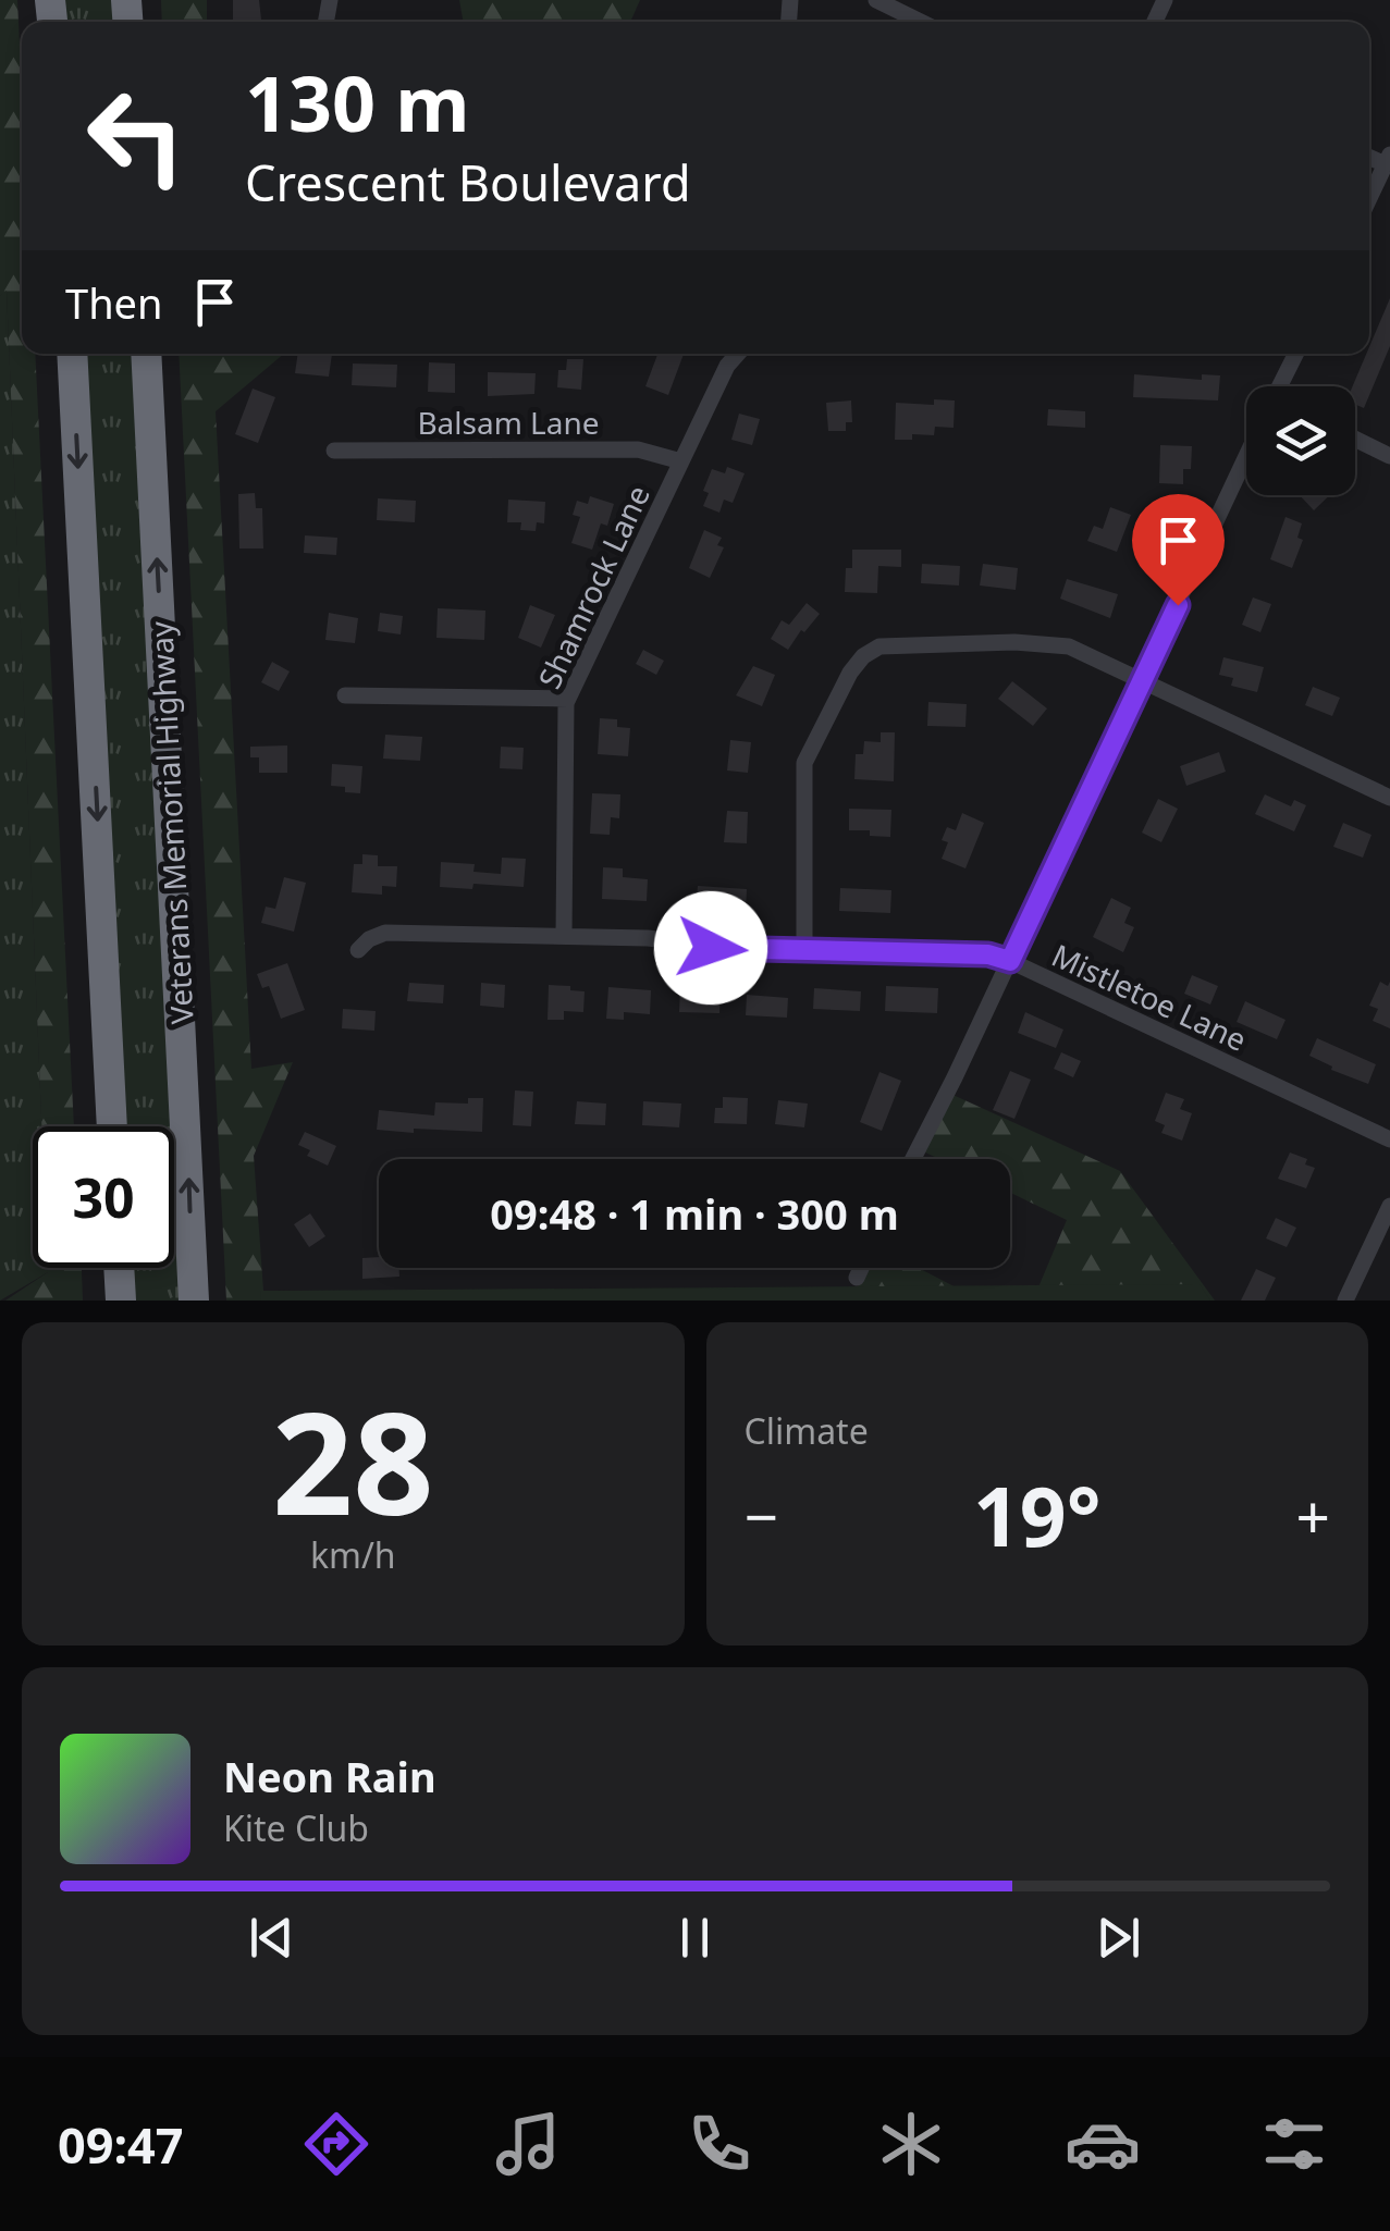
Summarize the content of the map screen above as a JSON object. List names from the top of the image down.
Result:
{
  "streets": {
    "highway": ["Veterans Memorial Highway"],
    "street": ["Balsam Lane", "Shamrock Lane", "Mistletoe Lane"]
  },
  "crossings": [
    ["Balsam Lane", "Shamrock Lane"],
    ["Shamrock Lane", "Mistletoe Lane"]
  ],
  "page": {
    "turn": ["130 m", "Crescent Boulevard"],
    "then": "Then",
    "limit": "30",
    "trip": "09:48 · 1 min · 300 m",
    "tile": [
      ["28", "km/h"],
      "Climate"
    ],
    "heat": ["−", "19°", "+"],
    "song": ["Neon Rain", "Kite Club"],
    "tabs": "09:47"
  }
}
